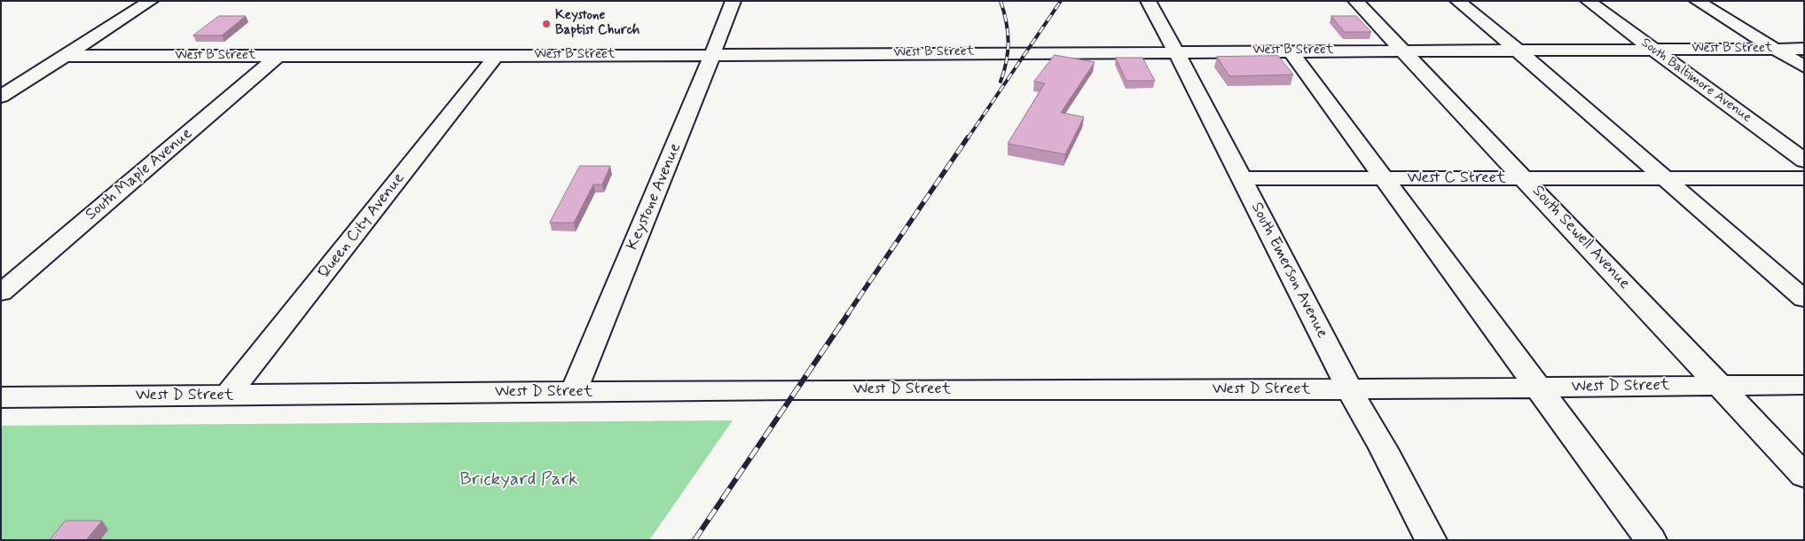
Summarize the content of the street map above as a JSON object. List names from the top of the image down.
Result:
{
  "streets": {
    "street": [
      "West B Street",
      "South Baltimore Avenue",
      "South Maple Avenue",
      "West C Street",
      "Keystone Avenue",
      "Queen City Avenue",
      "South Sewell Avenue",
      "South Emerson Avenue",
      "West D Street"
    ]
  },
  "crossings": [
    ["West B Street", "South Baltimore Avenue"],
    ["West B Street", "South Maple Avenue"],
    ["West B Street", "Keystone Avenue"],
    ["West B Street", "Queen City Avenue"],
    ["West B Street", "South Sewell Avenue"],
    ["West B Street", "South Emerson Avenue"],
    ["West C Street", "South Sewell Avenue"],
    ["West C Street", "South Emerson Avenue"],
    ["Keystone Avenue", "West D Street"],
    ["Queen City Avenue", "West D Street"],
    ["South Sewell Avenue", "West D Street"],
    ["South Emerson Avenue", "West D Street"]
  ],
  "parks": ["Brickyard Park"],
  "places": ["Keystone Baptist Church"]
}
